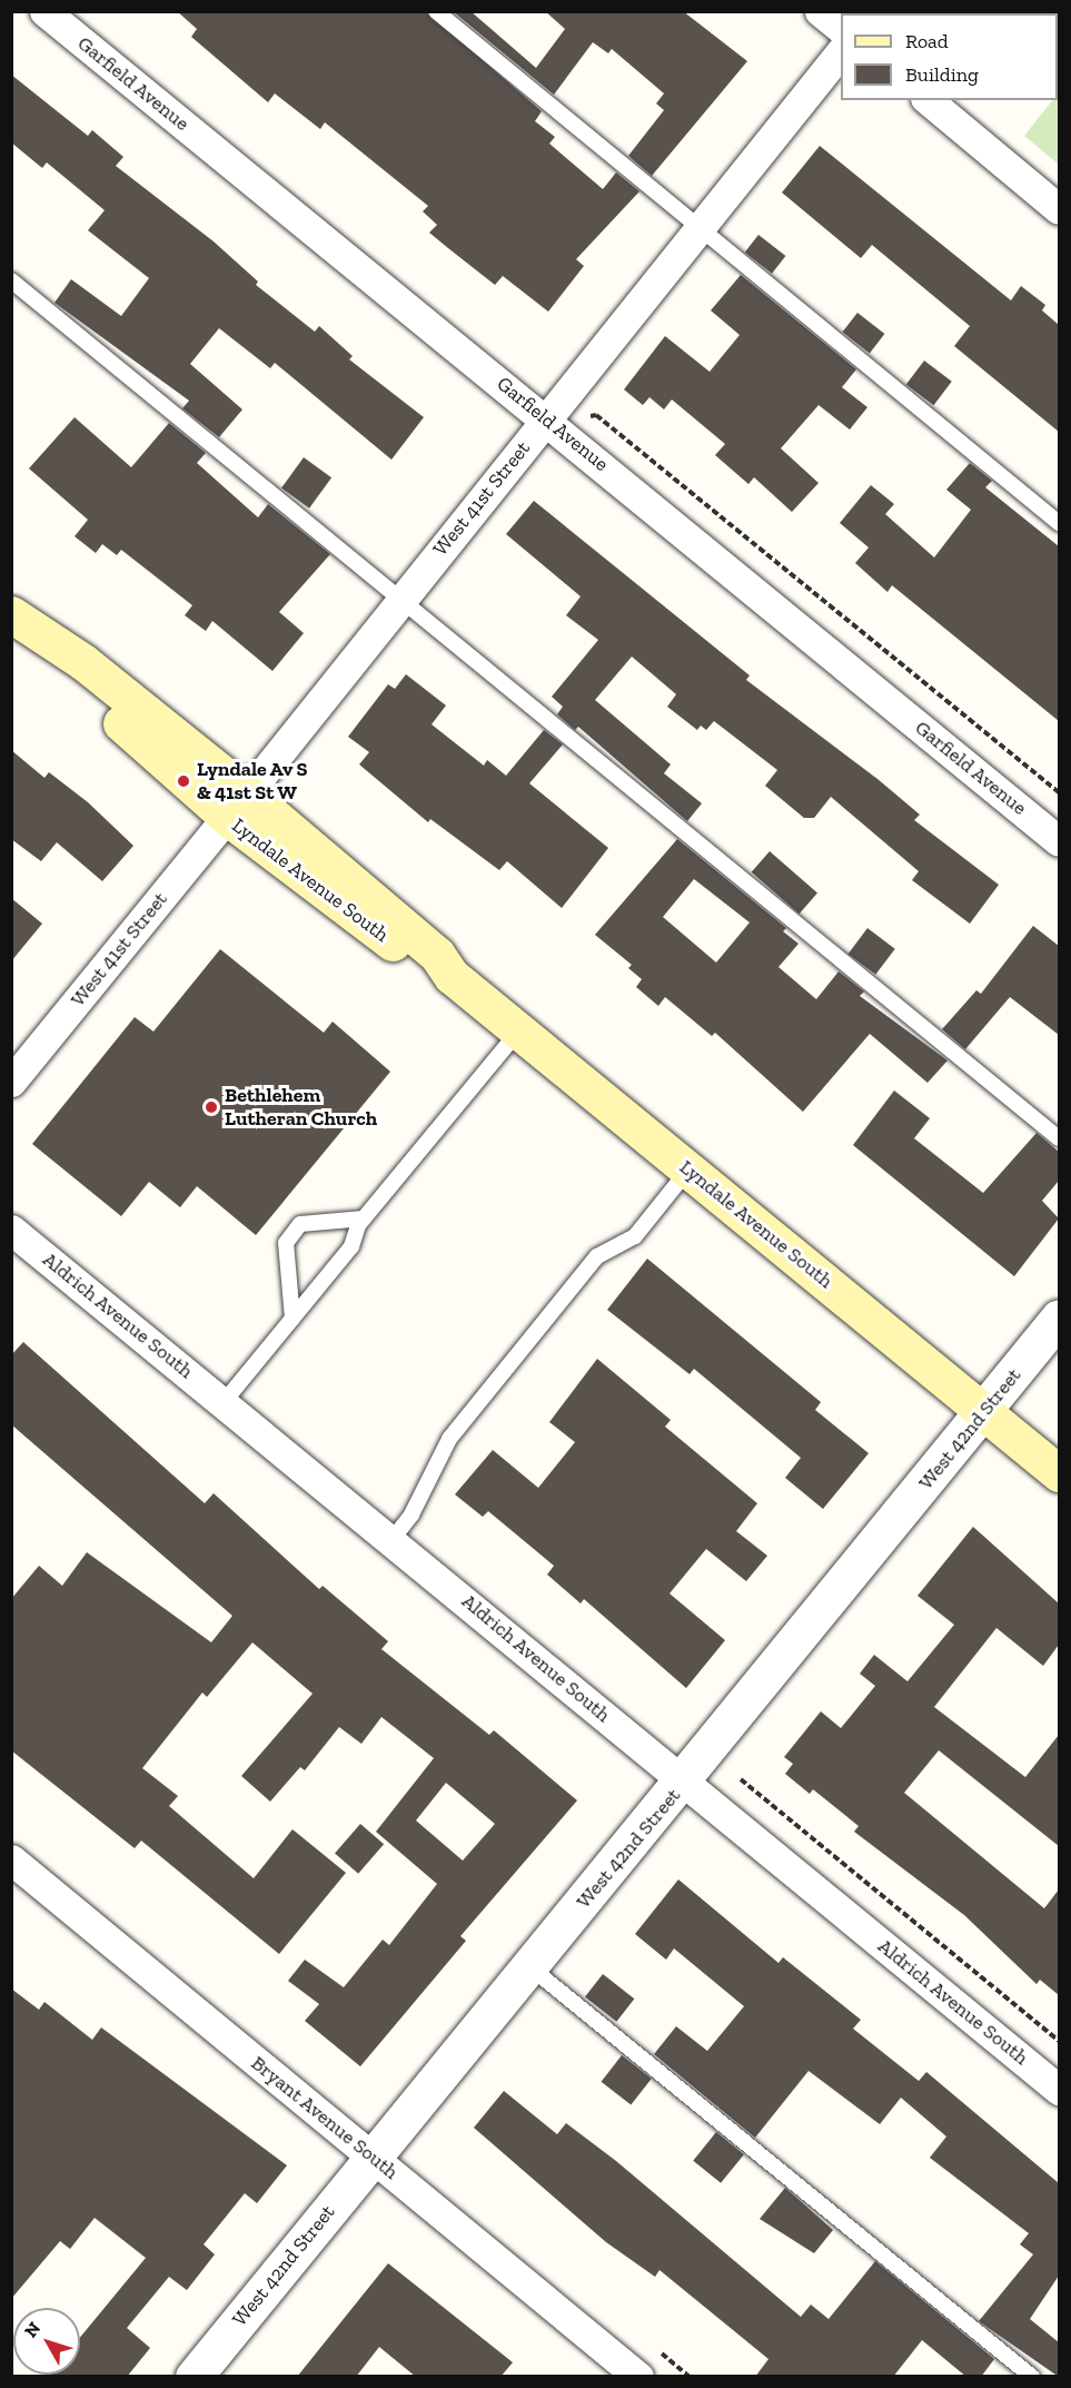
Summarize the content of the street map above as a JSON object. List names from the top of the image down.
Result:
{
  "streets": {
    "main road": ["Lyndale Avenue South"],
    "street": [
      "Garfield Avenue",
      "West 41st Street",
      "Aldrich Avenue South",
      "West 42nd Street",
      "Bryant Avenue South"
    ]
  },
  "crossings": [
    ["Garfield Avenue", "West 41st Street"],
    ["West 41st Street", "Lyndale Avenue South"],
    ["Lyndale Avenue South", "West 42nd Street"],
    ["Aldrich Avenue South", "West 42nd Street"],
    ["West 42nd Street", "Bryant Avenue South"]
  ],
  "places": ["Lyndale Av S & 41st St W", "Bethlehem Lutheran Church"],
  "legend": ["Road", "Building"],
  "north": "top left"
}
